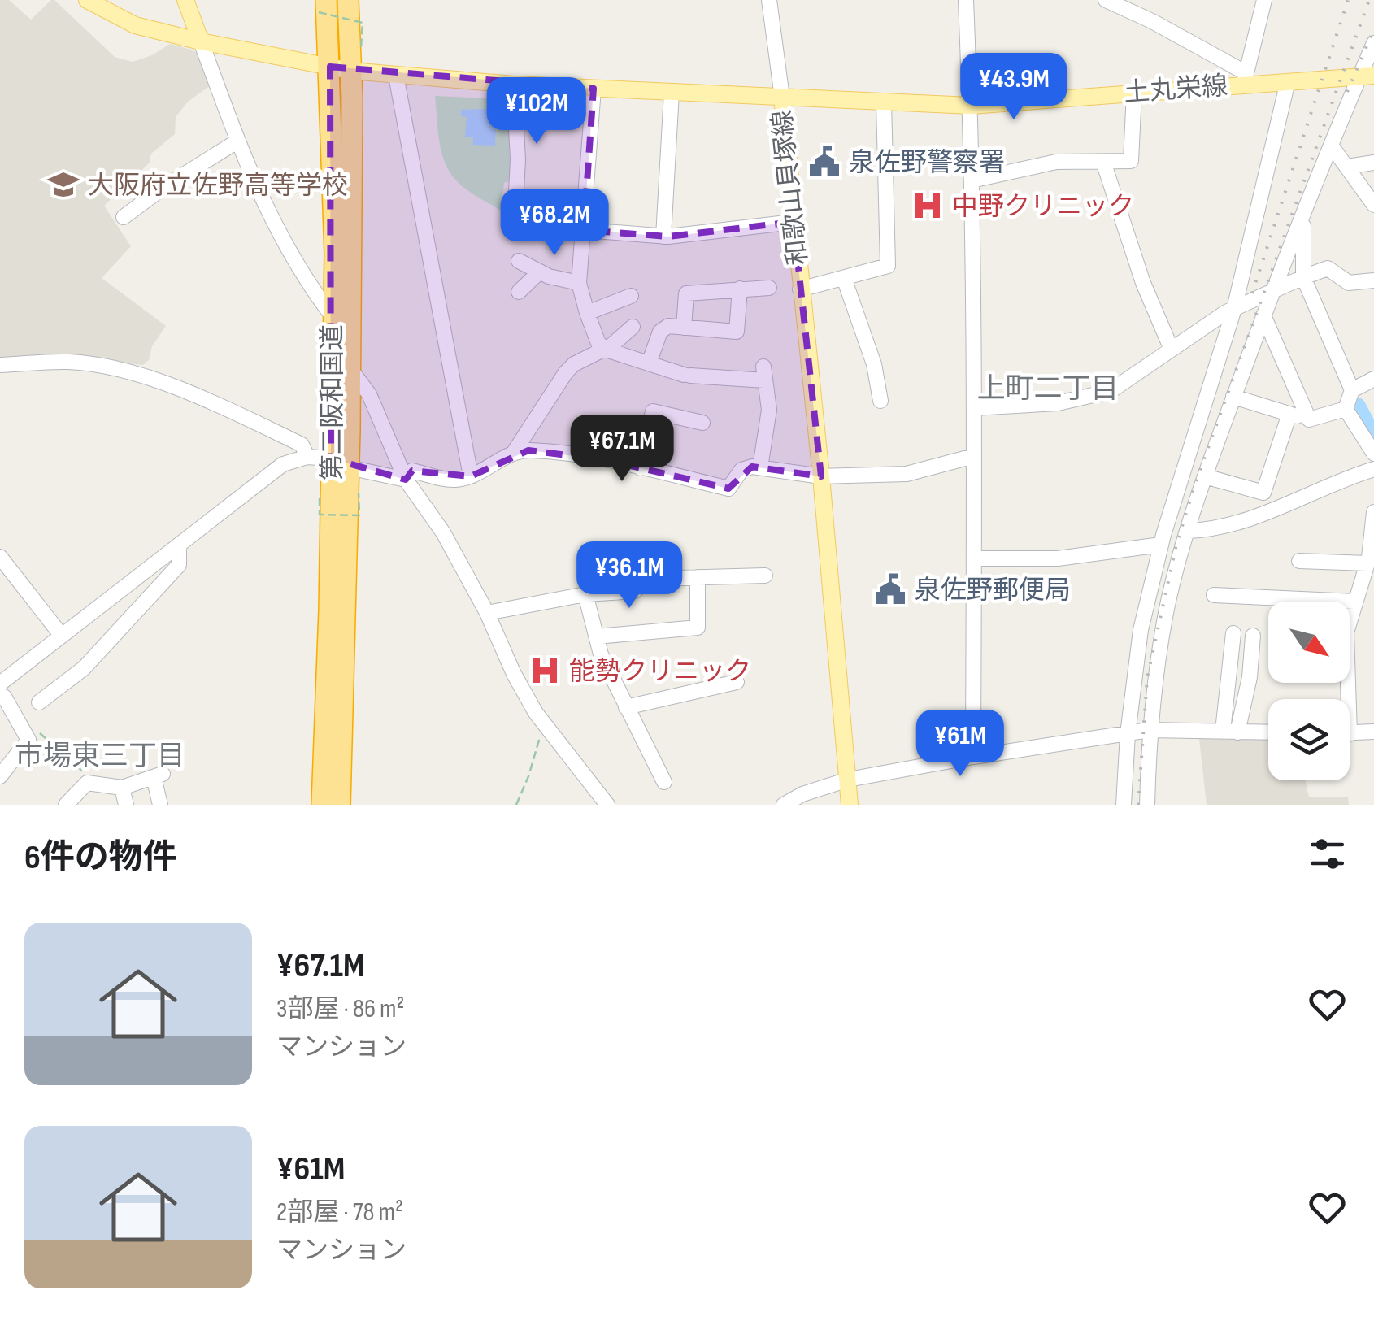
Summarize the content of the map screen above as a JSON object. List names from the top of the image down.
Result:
{
  "streets": {
    "highway": ["第二阪和国道"],
    "main road": ["土丸栄線", "和歌山貝塚線"]
  },
  "crossings": [
    ["土丸栄線", "和歌山貝塚線"],
    ["和歌山貝塚線", "第二阪和国道"]
  ],
  "districts": ["上町二丁目", "市場東三丁目"],
  "places": {
    "public building": ["泉佐野警察署", "泉佐野郵便局"],
    "school or university": ["大阪府立佐野高等学校"],
    "hospital": ["中野クリニック", "能勢クリニック"]
  },
  "north": "bottom right",
  "page": {
    "price": [
      "¥43.9M",
      "¥102M",
      "¥68.2M",
      "¥67.1M",
      "¥36.1M",
      "¥61M"
    ],
    "heading": "6件の物件",
    "list": [
      {
        "name": "¥67.1M",
        "note": "3部屋 · 86 m² · マンション"
      },
      {
        "name": "¥61M",
        "note": "2部屋 · 78 m² · マンション"
      }
    ]
  }
}
